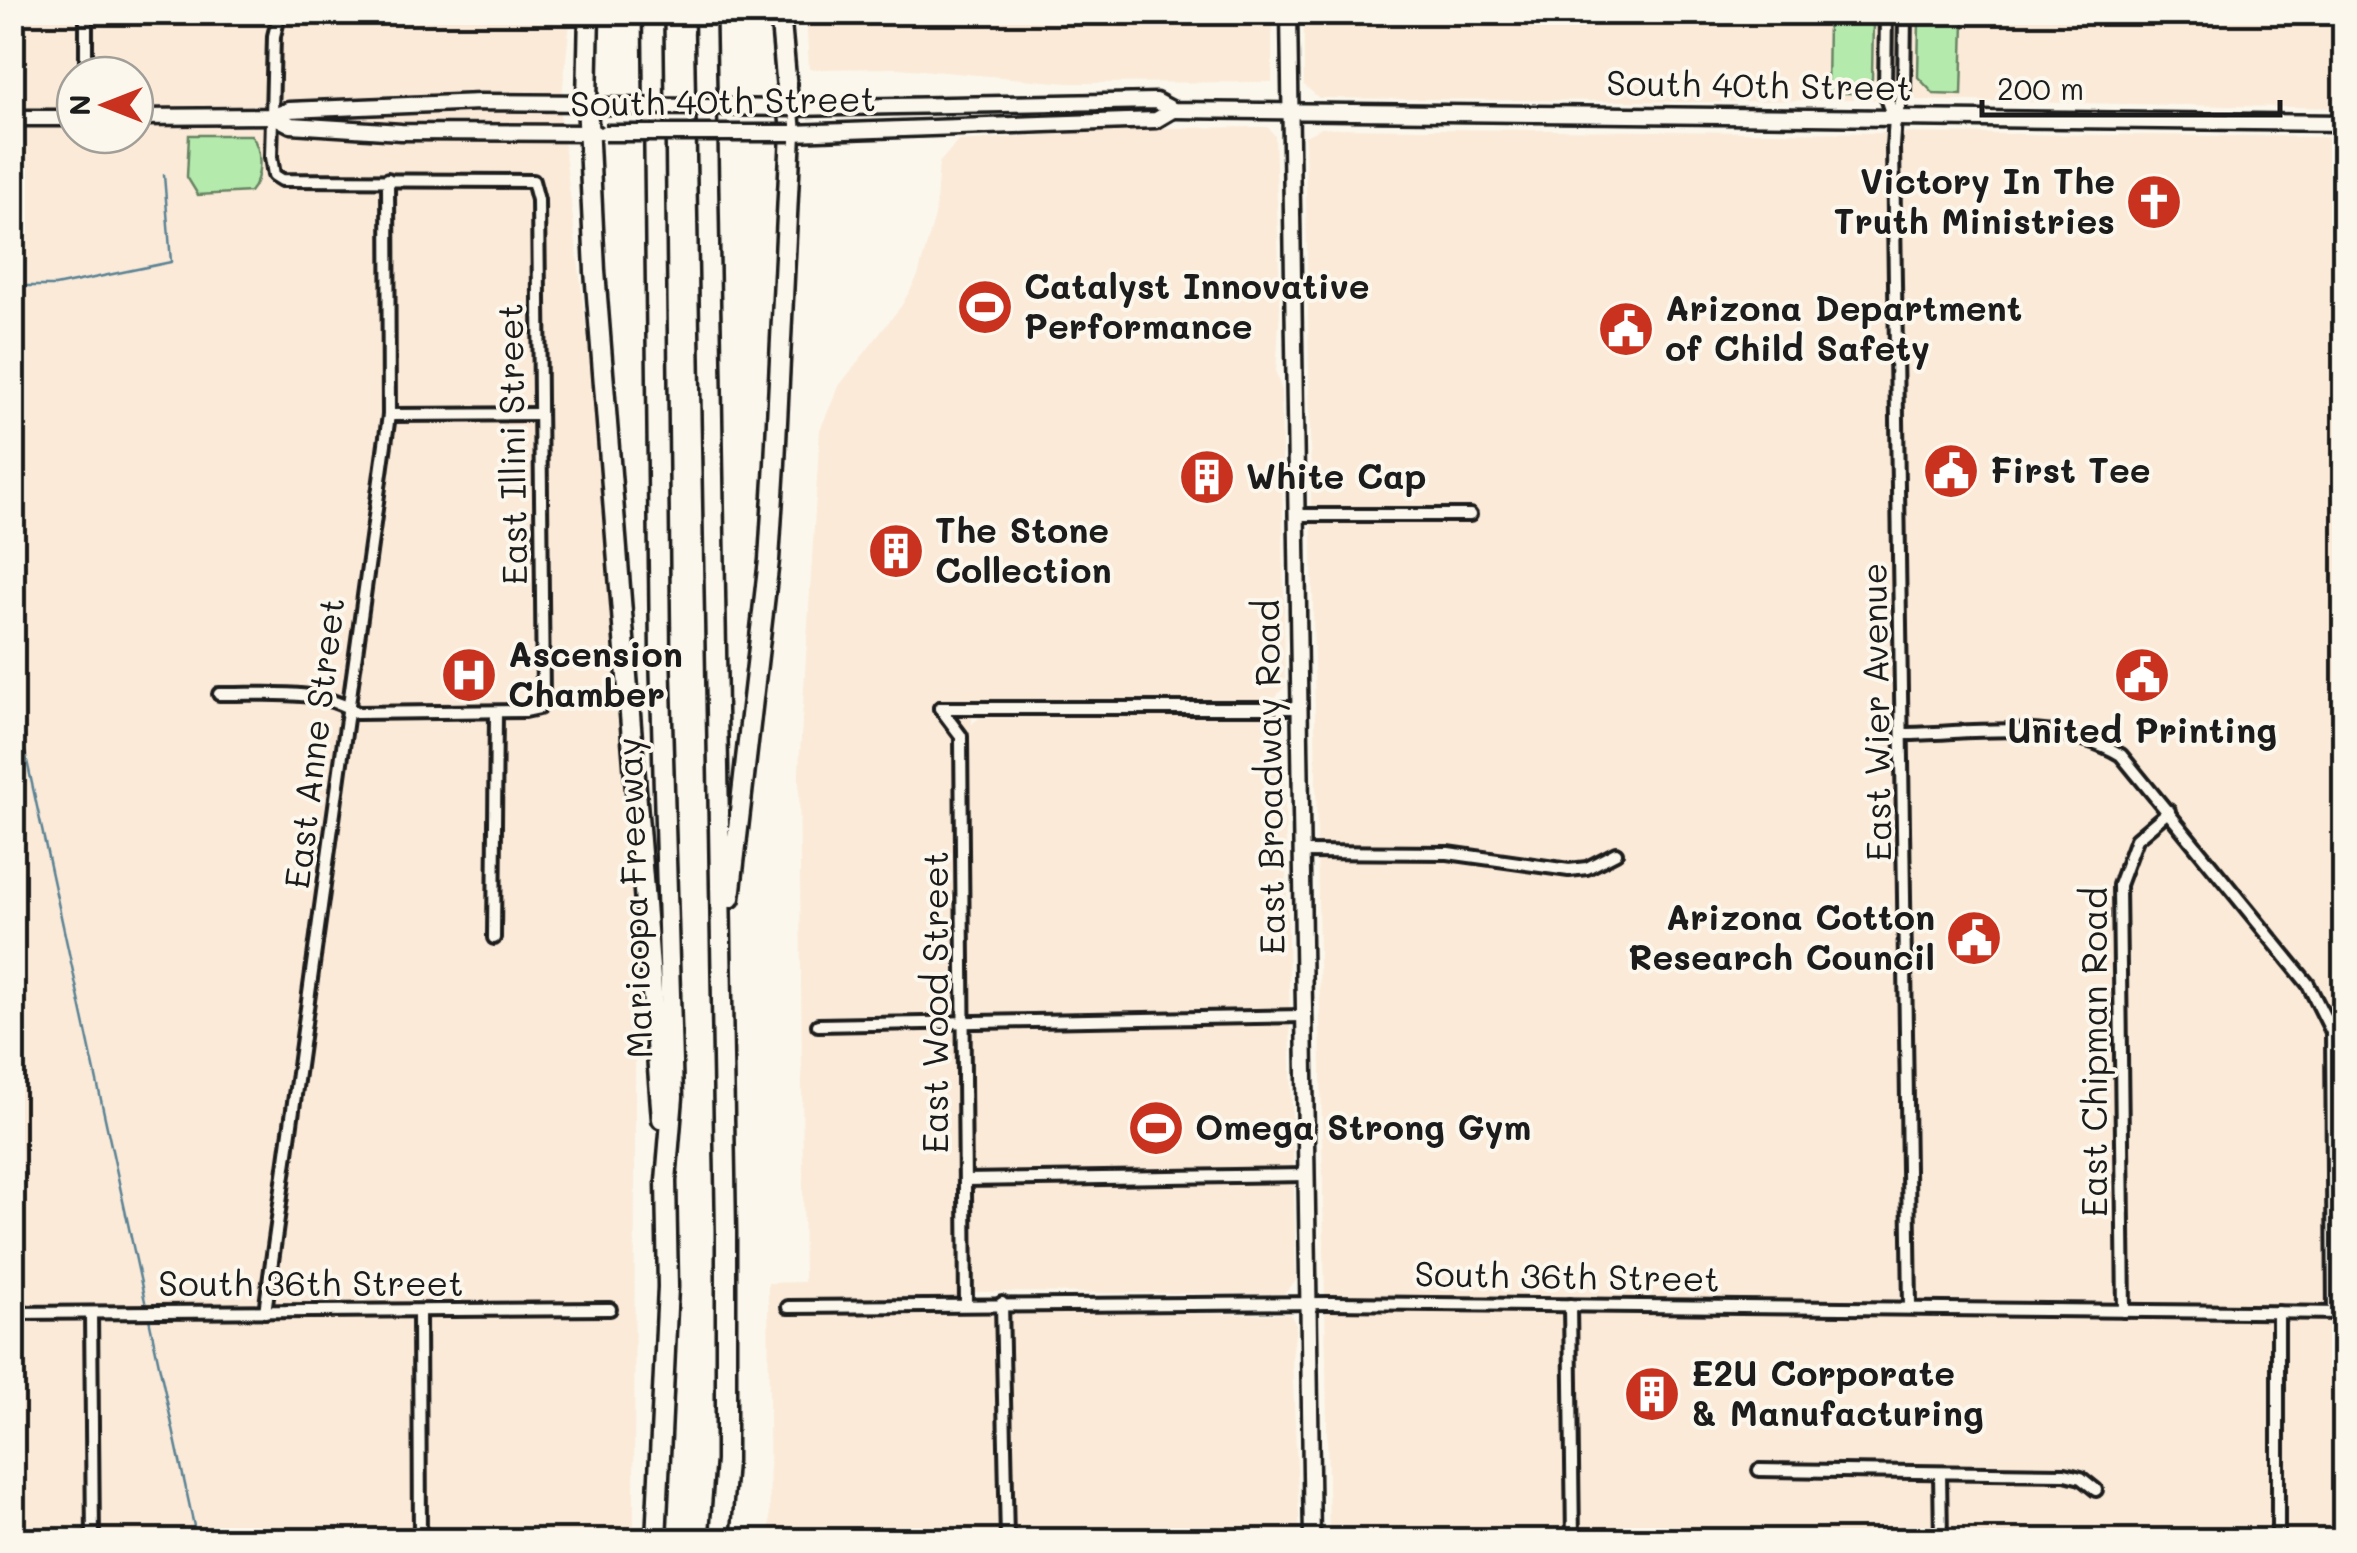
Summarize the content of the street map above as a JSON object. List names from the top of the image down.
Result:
{
  "streets": {
    "highway": ["Maricopa Freeway"],
    "main road": ["South 40th Street", "East Broadway Road"],
    "street": [
      "East Illini Street",
      "East Wier Avenue",
      "East Anne Street",
      "East Wood Street",
      "East Chipman Road",
      "South 36th Street"
    ]
  },
  "crossings": [
    ["South 40th Street", "East Wier Avenue"],
    ["South 40th Street", "East Broadway Road"],
    ["East Illini Street", "East Anne Street"],
    ["East Wier Avenue", "South 36th Street"],
    ["East Anne Street", "South 36th Street"],
    ["East Broadway Road", "East Wood Street"],
    ["East Broadway Road", "South 36th Street"],
    ["East Wood Street", "South 36th Street"],
    ["East Chipman Road", "South 36th Street"]
  ],
  "places": {
    "church": ["Victory In The Truth Ministries"],
    "sports": ["Catalyst Innovative Performance", "Omega Strong Gym"],
    "public building": [
      "Arizona Department of Child Safety",
      "First Tee",
      "United Printing",
      "Arizona Cotton Research Council"
    ],
    "building": ["White Cap", "The Stone Collection", "E2U Corporate & Manufacturing"],
    "hospital": ["Ascension Chamber"]
  },
  "scale_bar": "200 m",
  "north": "left"
}
